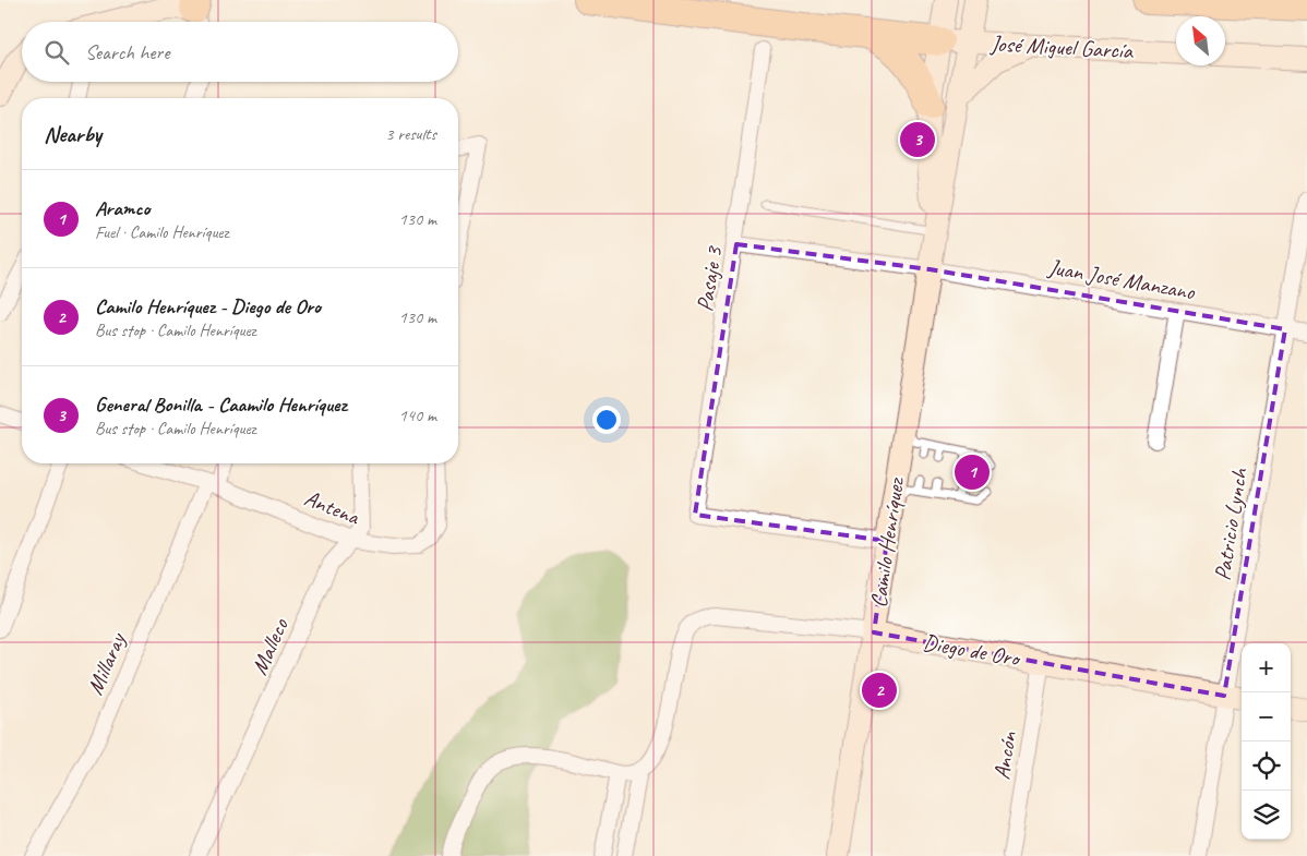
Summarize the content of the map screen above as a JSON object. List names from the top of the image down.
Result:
{
  "streets": {
    "main road": ["José Miguel García", "Camilo Henríquez", "Diego de Oro"],
    "street": [
      "Pasaje 3",
      "Juan José Manzano",
      "Antena",
      "Patricio Lynch",
      "Malleco",
      "Millaray",
      "Ancón"
    ]
  },
  "crossings": [
    ["José Miguel García", "Camilo Henríquez"],
    ["Pasaje 3", "Juan José Manzano"],
    ["Pasaje 3", "Camilo Henríquez"],
    ["Juan José Manzano", "Patricio Lynch"],
    ["Juan José Manzano", "Camilo Henríquez"],
    ["Antena", "Malleco"],
    ["Antena", "Millaray"],
    ["Patricio Lynch", "Diego de Oro"],
    ["Camilo Henríquez", "Diego de Oro"],
    ["Diego de Oro", "Ancón"]
  ],
  "north": "top left",
  "page": {
    "search": "Search here",
    "heading": ["Nearby", "3 results"],
    "pins": ["3", "1", "2"],
    "list": [
      {
        "mark": "1",
        "name": "Aramco",
        "note": "Fuel · Camilo Henríquez",
        "value": "130 m"
      },
      {
        "mark": "2",
        "name": "Camilo Henríquez - Diego de Oro",
        "note": "Bus stop · Camilo Henríquez",
        "value": "130 m"
      },
      {
        "mark": "3",
        "name": "General Bonilla - Caamilo Henríquez",
        "note": "Bus stop · Camilo Henríquez",
        "value": "140 m"
      }
    ],
    "map_buttons": ["+", "−"]
  }
}
